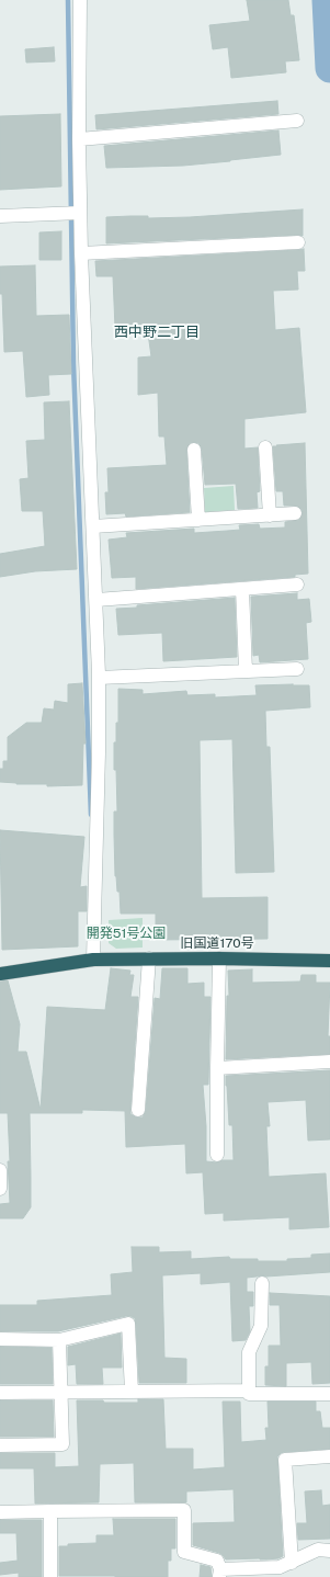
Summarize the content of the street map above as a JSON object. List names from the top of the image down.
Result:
{
  "streets": {
    "highway": ["旧国道170号"]
  },
  "districts": ["西中野二丁目"],
  "parks": ["開発51号公園"]
}
